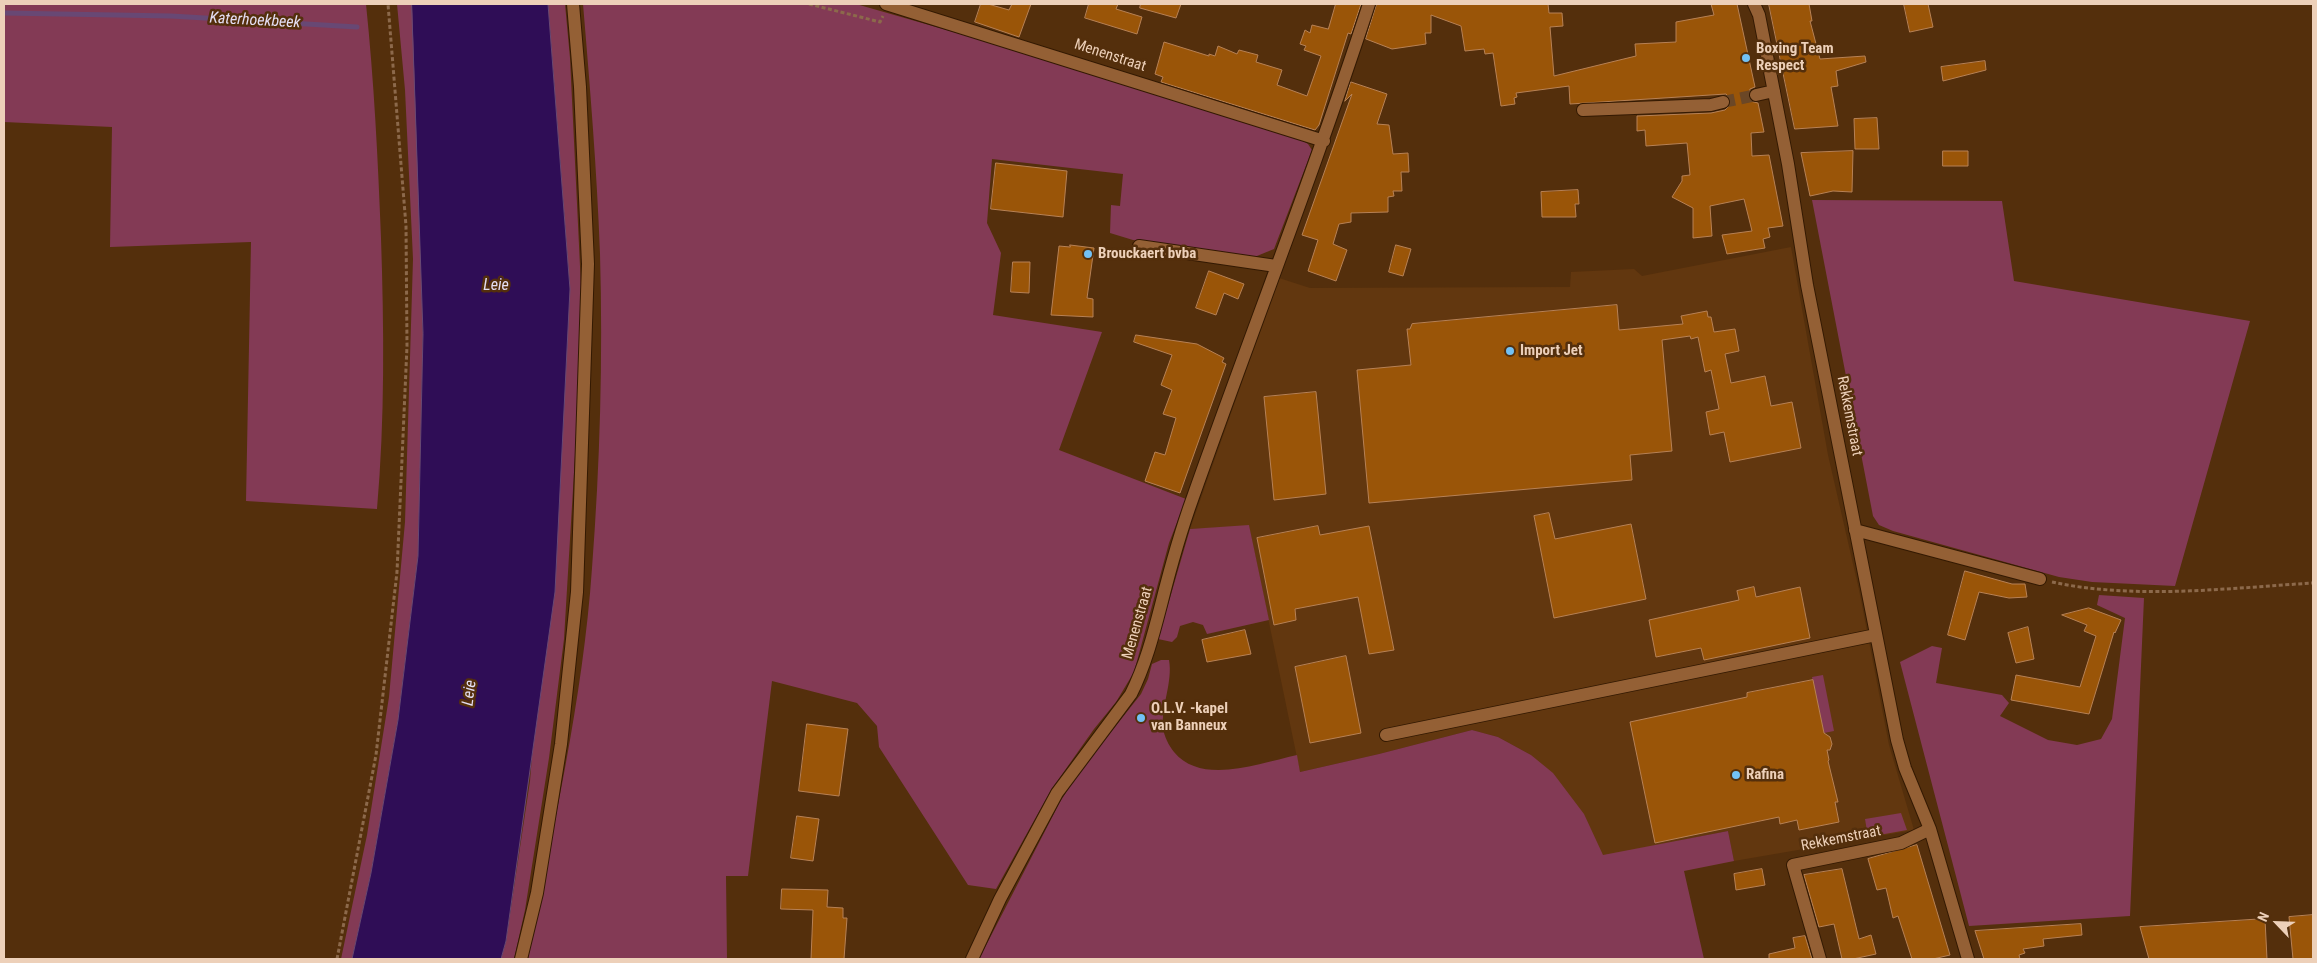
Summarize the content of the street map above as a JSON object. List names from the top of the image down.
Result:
{
  "streets": {
    "street": ["Menenstraat", "Rekkemstraat"]
  },
  "water": ["Katerhoekbeek", "Leie"],
  "places": [
    "Boxing Team Respect",
    "Brouckaert bvba",
    "Import Jet",
    "O.L.V. -kapel van Banneux",
    "Rafina"
  ],
  "north": "top left"
}
